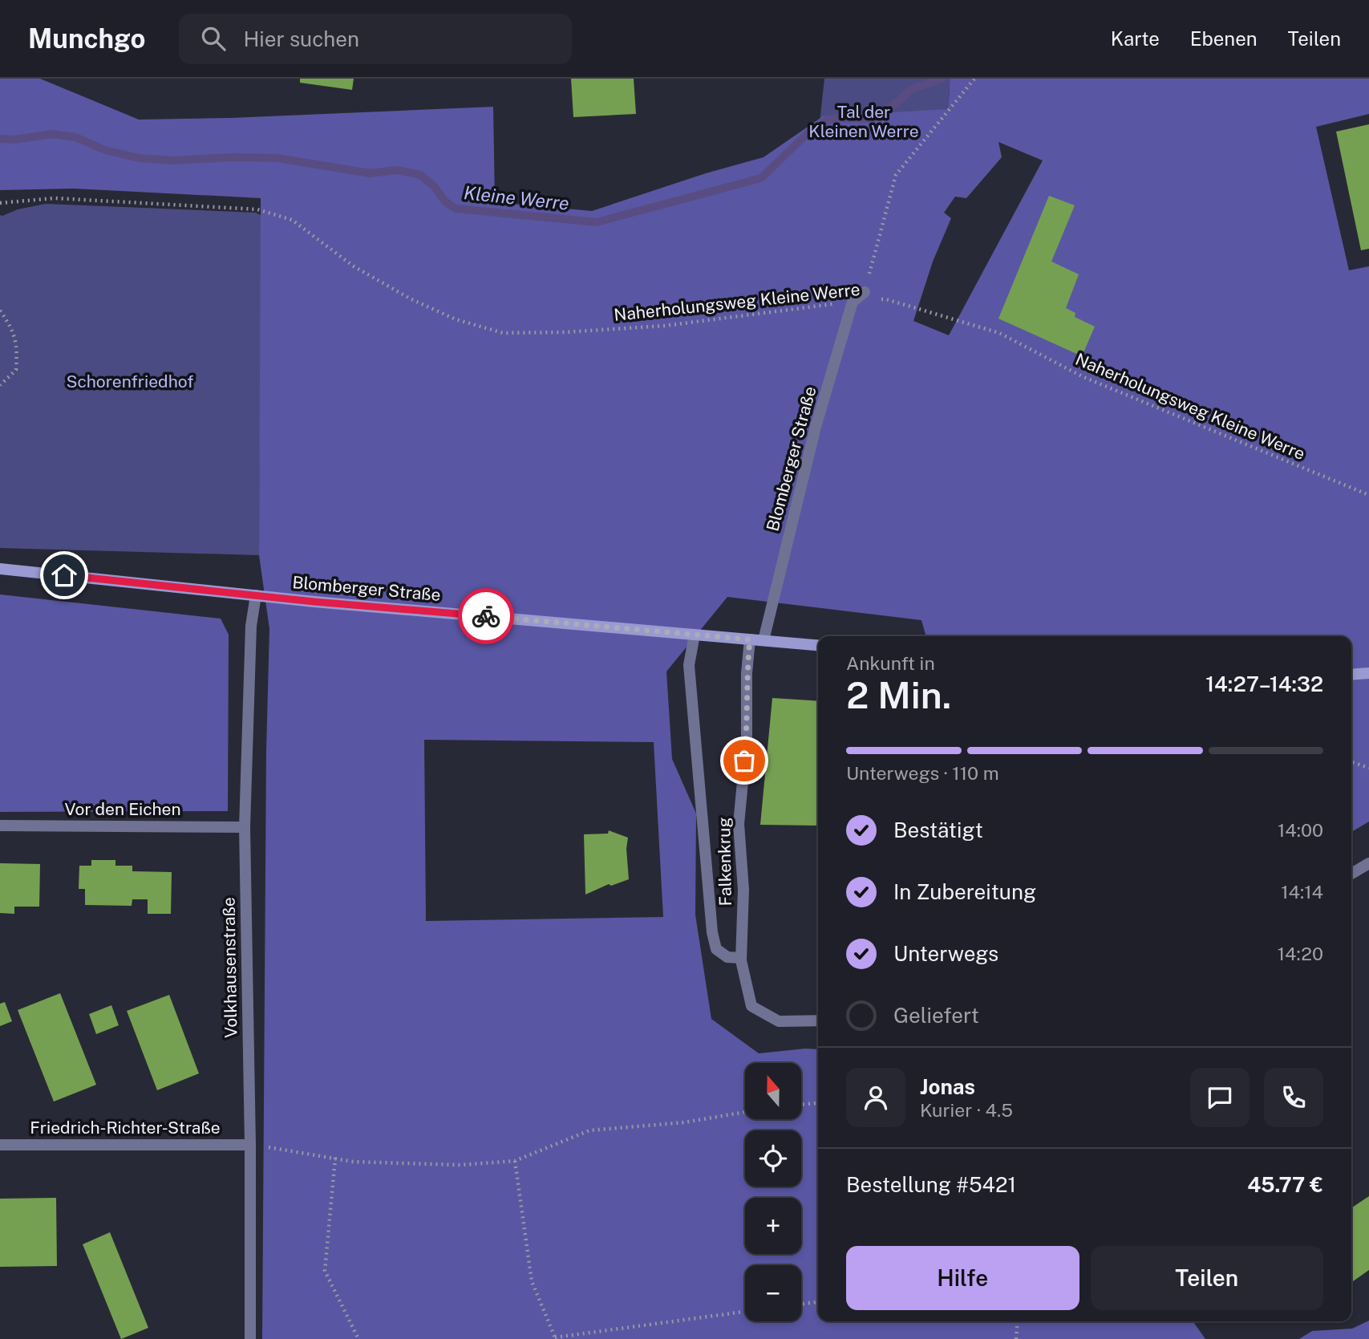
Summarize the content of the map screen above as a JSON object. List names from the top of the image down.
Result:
{
  "streets": {
    "street": [
      "Blomberger Straße",
      "Vor den Eichen",
      "Falkenkrug",
      "Volkhausenstraße",
      "Friedrich-Richter-Straße"
    ],
    "path": ["Naherholungsweg Kleine Werre"]
  },
  "crossings": [
    ["Naherholungsweg Kleine Werre", "Blomberger Straße"],
    ["Blomberger Straße", "Falkenkrug"],
    ["Blomberger Straße", "Volkhausenstraße"],
    ["Vor den Eichen", "Volkhausenstraße"],
    ["Volkhausenstraße", "Friedrich-Richter-Straße"]
  ],
  "water": ["Kleine Werre"],
  "parks": ["Tal der Kleinen Werre", "Schorenfriedhof"],
  "north": "top",
  "page": {
    "header": "Munchgo",
    "search": "Hier suchen",
    "nav": ["Karte", "Ebenen", "Teilen"],
    "heading": ["2 Min.", "Ankunft in", "14:27–14:32"],
    "panel": [
      "Jonas",
      "Kurier · 4.5",
      "Bestellung #5421",
      "45.77 €"
    ],
    "bar": "Unterwegs · 110 m",
    "list": [
      ["Bestätigt", "14:00"],
      ["In Zubereitung", "14:14"],
      ["Unterwegs", "14:20"],
      "Geliefert"
    ],
    "map_buttons": ["+", "−"],
    "buttons": ["Hilfe", "Teilen"]
  }
}
